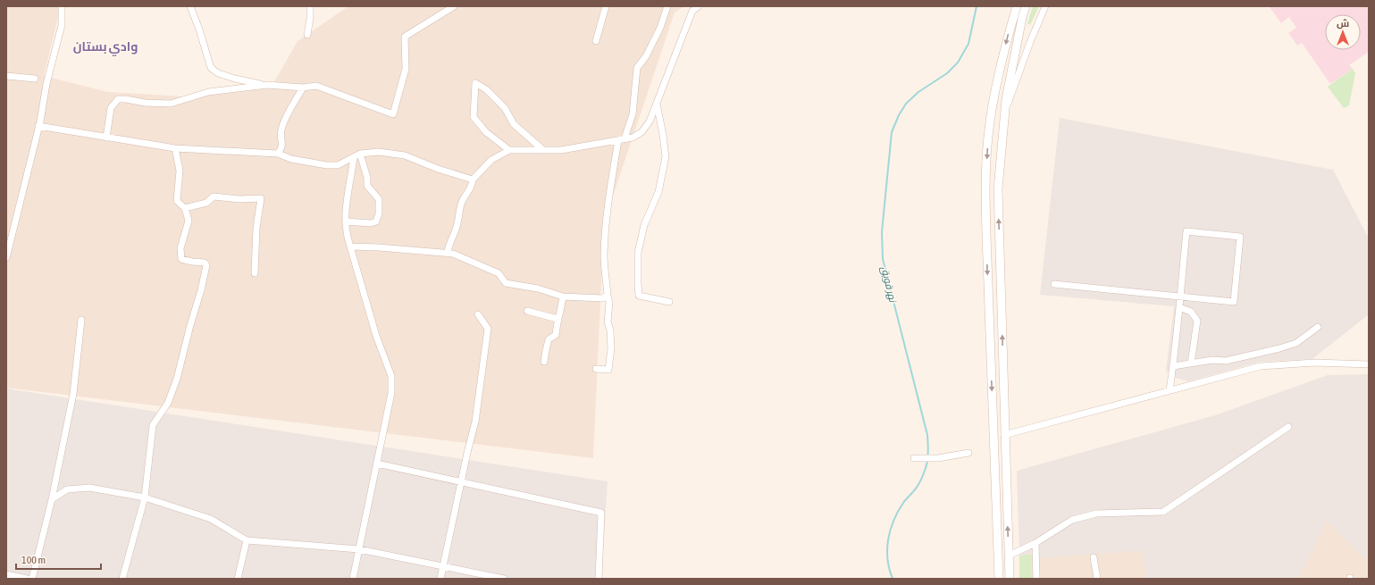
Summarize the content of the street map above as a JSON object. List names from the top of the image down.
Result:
{
  "districts": ["وادي بستان"],
  "water": ["نهر قويق"],
  "scale_bar": "100 m",
  "north": "top"
}
